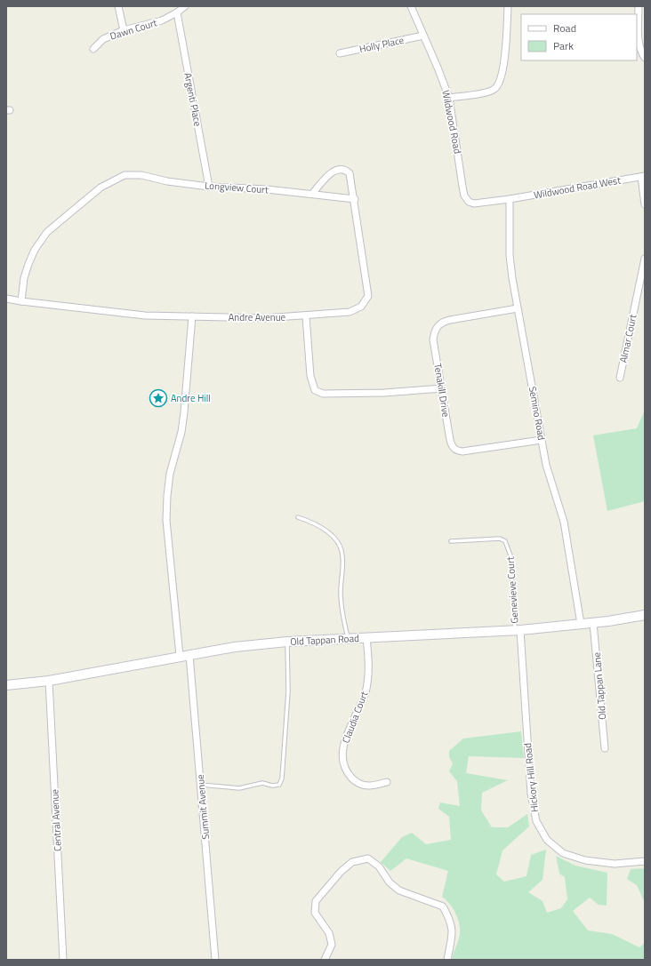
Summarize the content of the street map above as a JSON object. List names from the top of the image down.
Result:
{
  "streets": {
    "main road": ["Old Tappan Road"],
    "street": [
      "Dawn Court",
      "Holly Place",
      "Argenti Place",
      "Wildwood Road",
      "Longview Court",
      "Wildwood Road West",
      "Andre Avenue",
      "Almar Court",
      "Tenakill Drive",
      "Semino Road",
      "Old Tappan Lane",
      "Claudia Court",
      "Hickory Hill Road",
      "Summit Avenue",
      "Central Avenue"
    ],
    "lane": ["Genevieve Court"]
  },
  "crossings": [
    ["Dawn Court", "Argenti Place"],
    ["Holly Place", "Wildwood Road"],
    ["Argenti Place", "Longview Court"],
    ["Wildwood Road", "Wildwood Road West"],
    ["Wildwood Road", "Semino Road"],
    ["Longview Court", "Andre Avenue"],
    ["Wildwood Road West", "Semino Road"],
    ["Tenakill Drive", "Semino Road"],
    ["Semino Road", "Old Tappan Road"],
    ["Genevieve Court", "Old Tappan Road"],
    ["Genevieve Court", "Hickory Hill Road"],
    ["Old Tappan Road", "Old Tappan Lane"],
    ["Old Tappan Road", "Claudia Court"],
    ["Old Tappan Road", "Hickory Hill Road"],
    ["Old Tappan Road", "Summit Avenue"],
    ["Old Tappan Road", "Central Avenue"]
  ],
  "places": {
    "place": ["Andre Hill"]
  },
  "legend": ["Road", "Park"]
}
